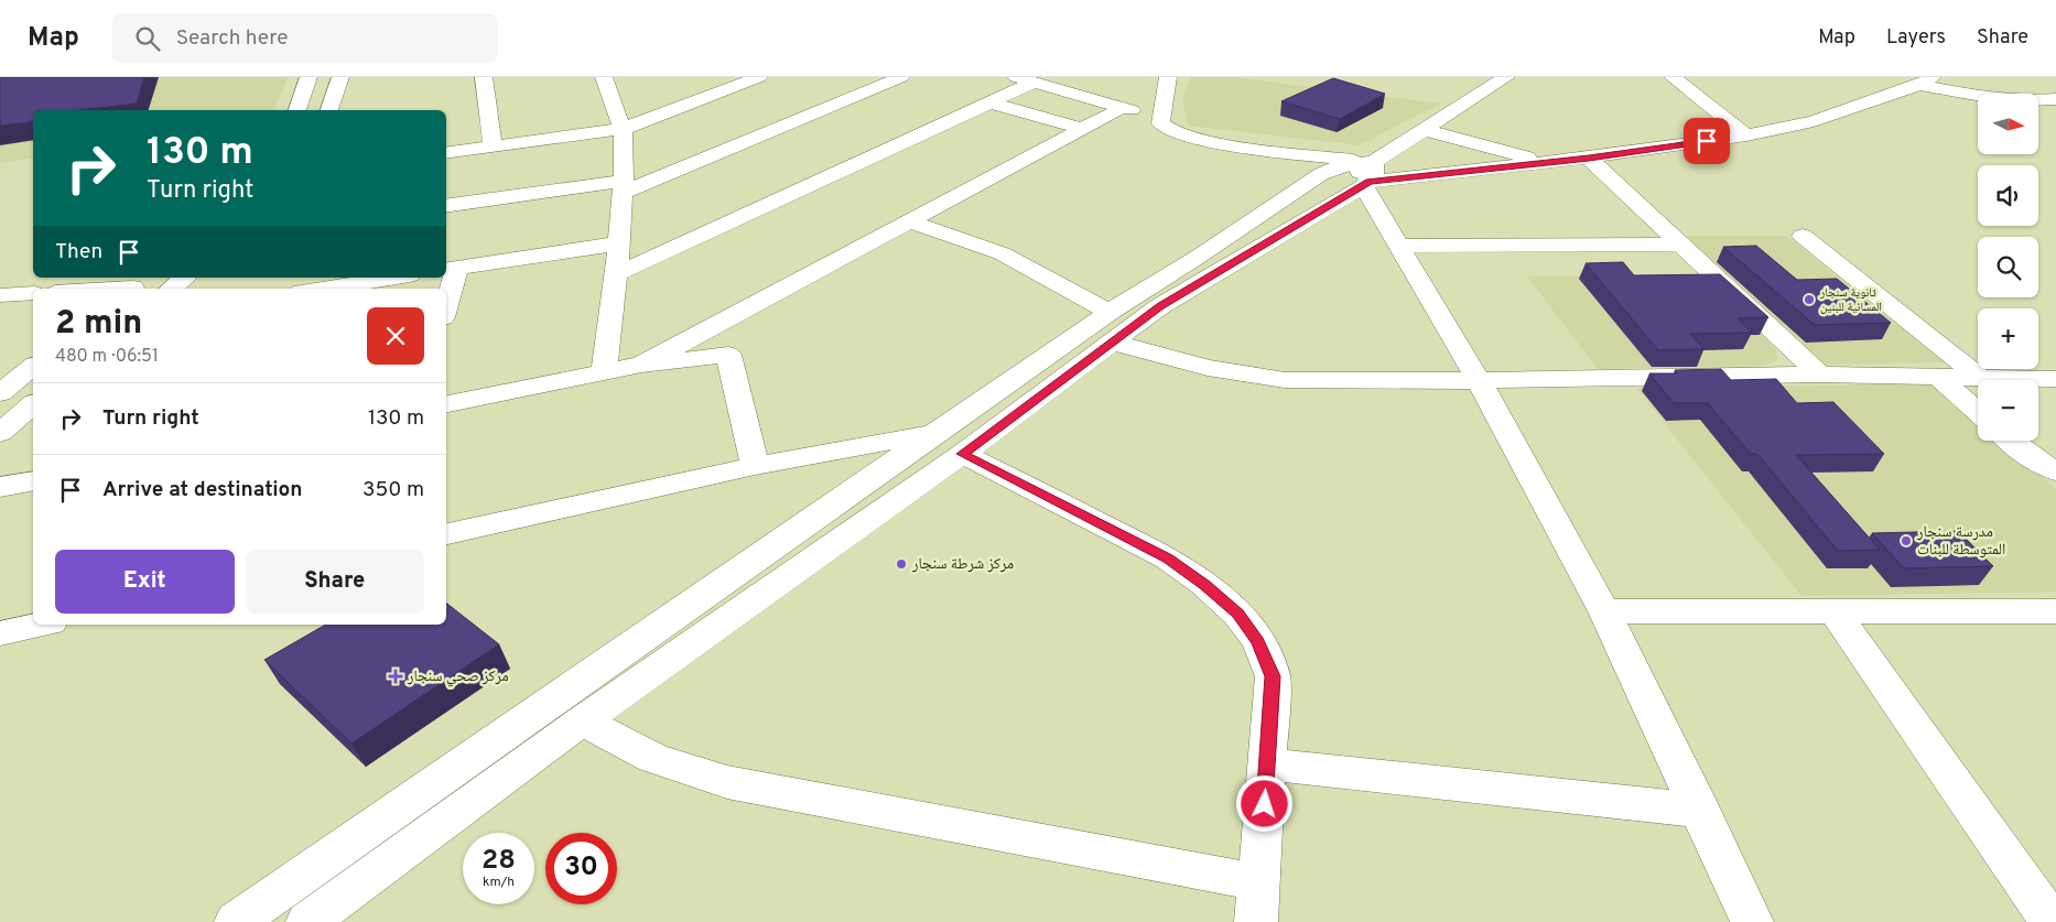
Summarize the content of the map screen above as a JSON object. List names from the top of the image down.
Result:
{
  "places": {
    "other": ["ثانوية سنجار المسائية للبنين", "مدرسة سنجار المتوسطة للبنات", "مركز شرطة سنجار"],
    "health": ["مركز صحي سنجار"]
  },
  "north": "right",
  "page": {
    "header": "Map",
    "search": "Search here",
    "nav": ["Map", "Layers", "Share"],
    "map_buttons": ["+", "−"],
    "turn": ["130 m", "Turn right"],
    "then": "Then",
    "heading": ["2 min", "480 m · 06:51"],
    "list": [
      {
        "name": "Turn right",
        "value": "130 m"
      },
      {
        "name": "Arrive at destination",
        "value": "350 m"
      }
    ],
    "buttons": ["Exit", "Share"],
    "speed": "28 km/h",
    "limit": "30"
  }
}
